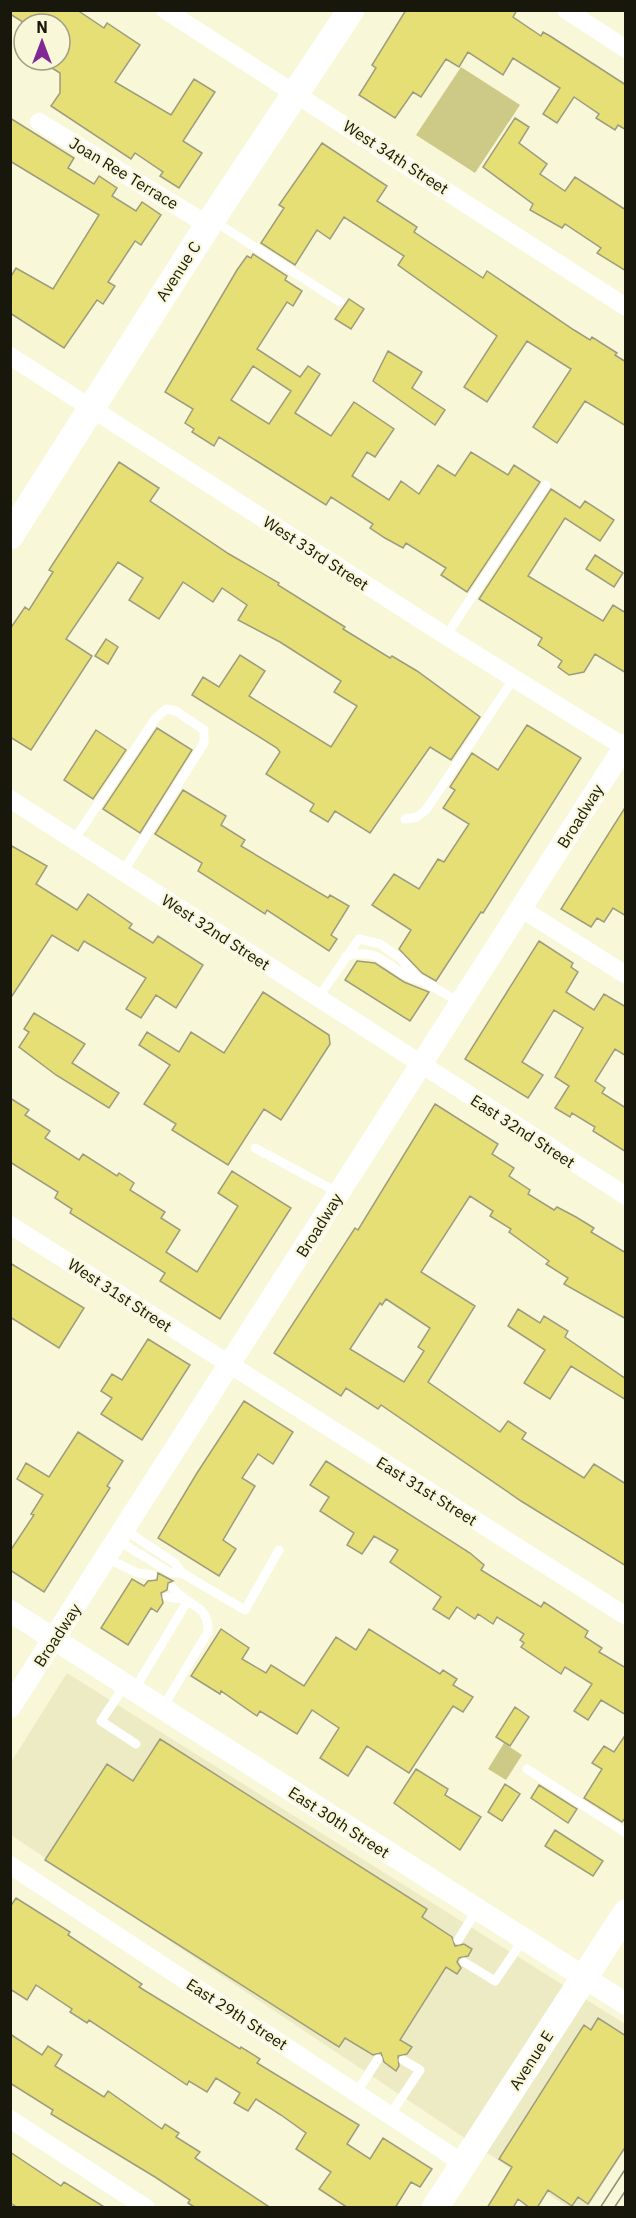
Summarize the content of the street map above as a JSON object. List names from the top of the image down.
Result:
{
  "streets": {
    "main road": ["Avenue C", "Avenue E"],
    "street": [
      "West 34th Street",
      "Joan Ree Terrace",
      "West 33rd Street",
      "Broadway",
      "West 32nd Street",
      "East 32nd Street",
      "West 31st Street",
      "East 31st Street",
      "East 30th Street",
      "East 29th Street"
    ]
  },
  "crossings": [
    ["West 34th Street", "Avenue C"],
    ["Joan Ree Terrace", "Avenue C"],
    ["Avenue C", "West 33rd Street"],
    ["West 33rd Street", "Broadway"],
    ["Broadway", "West 32nd Street"],
    ["Broadway", "East 32nd Street"],
    ["Broadway", "West 31st Street"],
    ["Broadway", "East 31st Street"],
    ["Broadway", "East 30th Street"],
    ["West 32nd Street", "East 32nd Street"],
    ["West 31st Street", "East 31st Street"],
    ["East 30th Street", "Avenue E"],
    ["East 29th Street", "Avenue E"]
  ],
  "north": "top"
}
